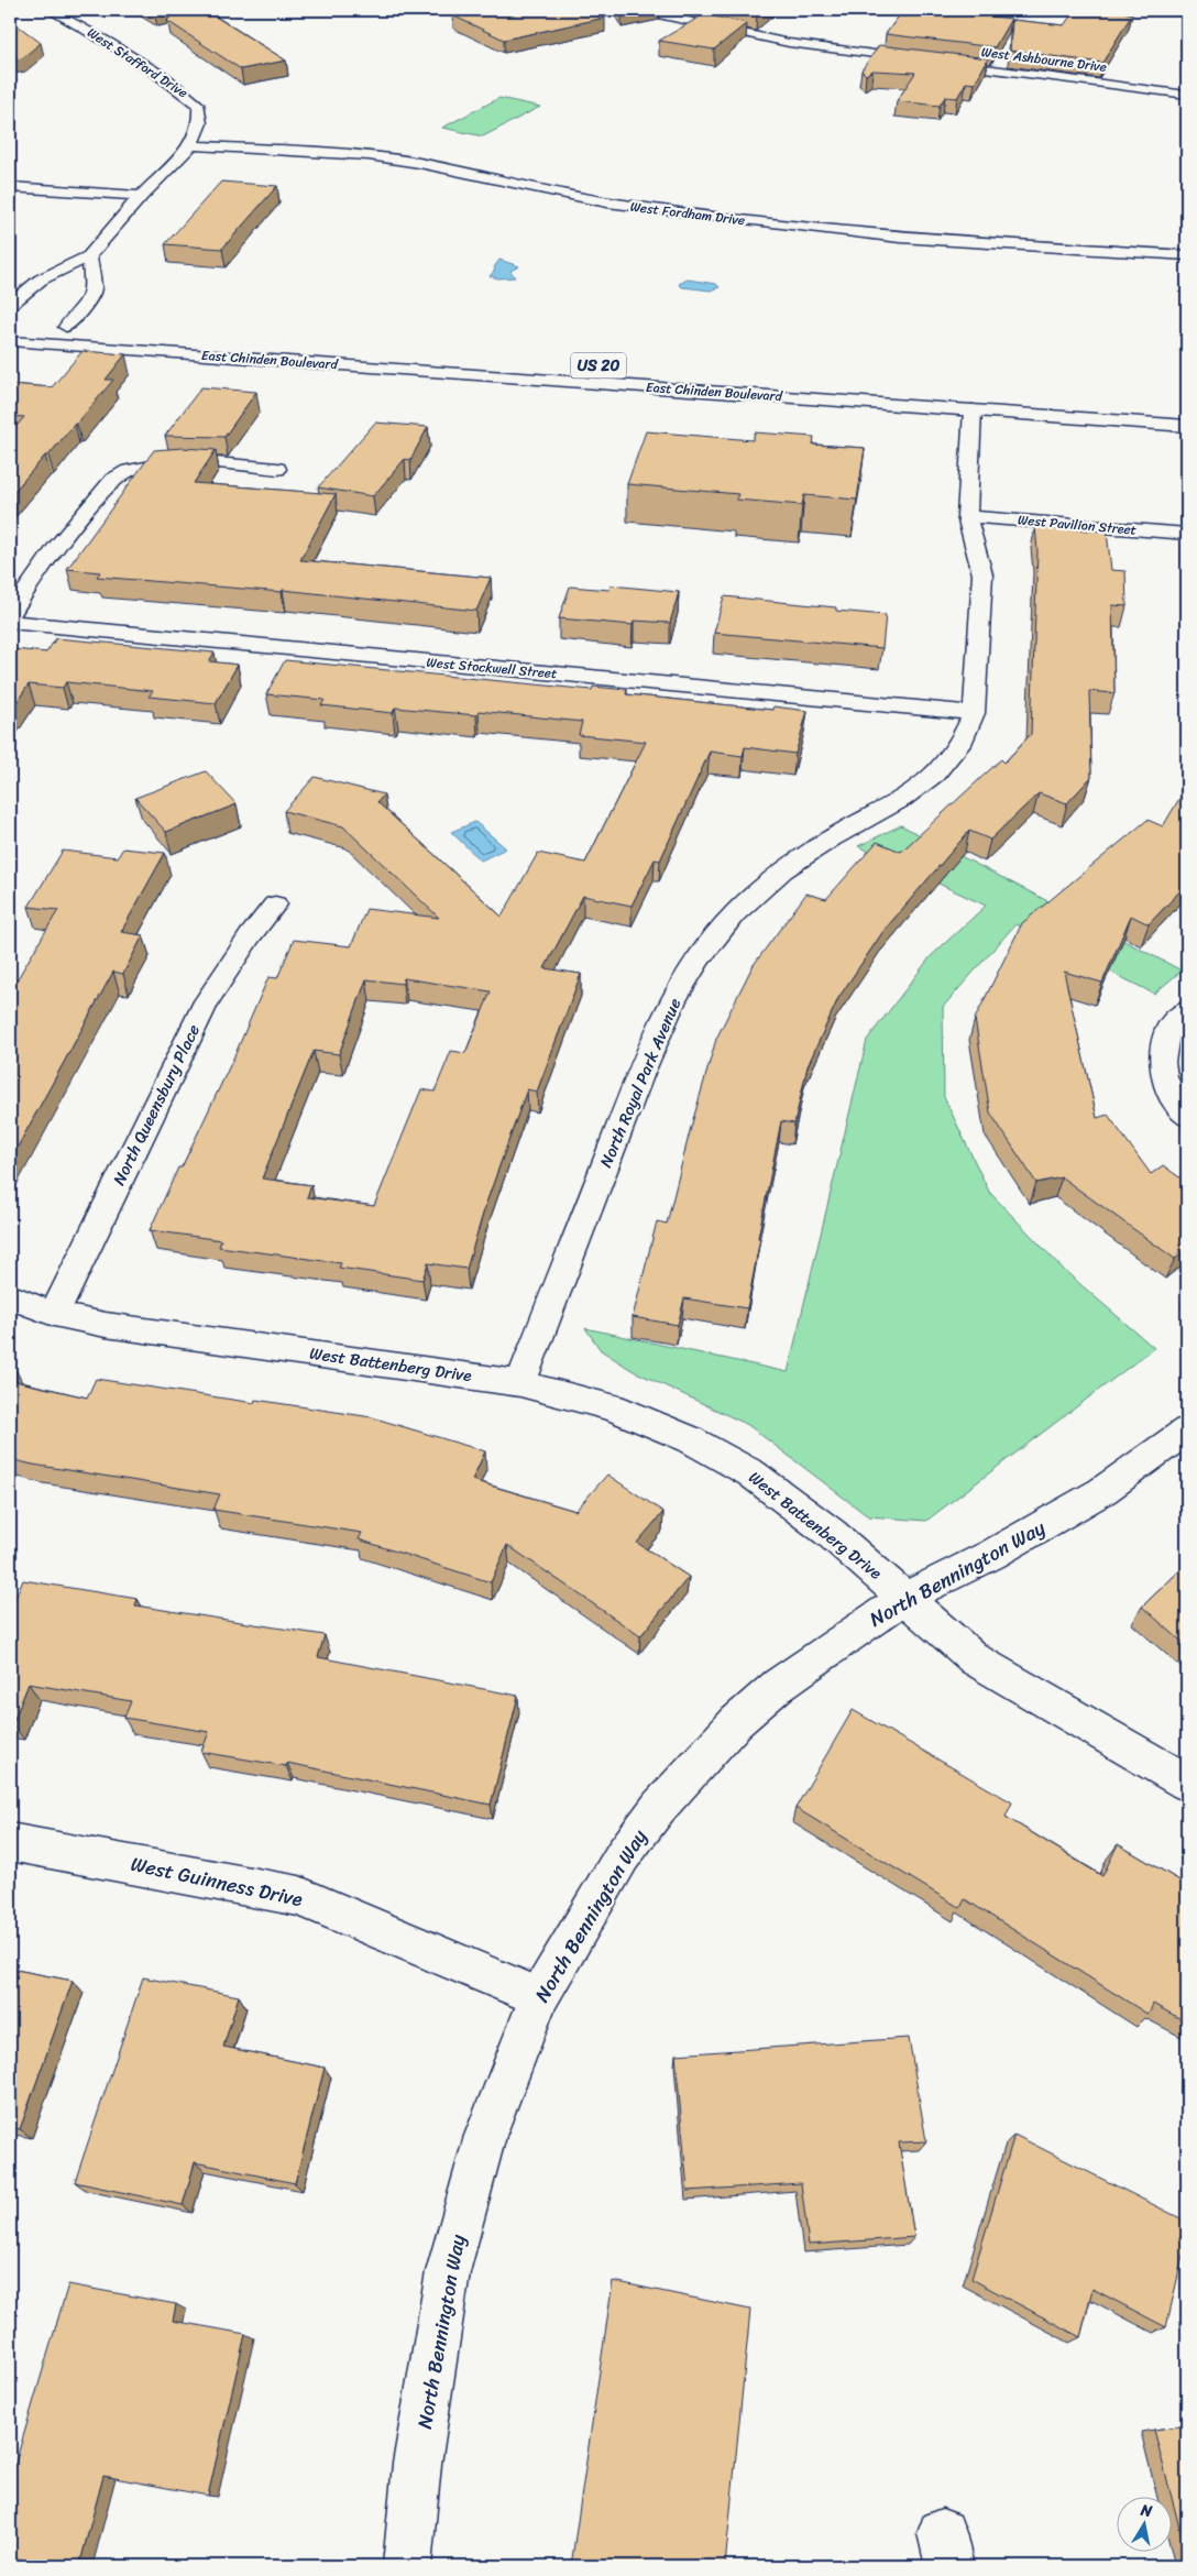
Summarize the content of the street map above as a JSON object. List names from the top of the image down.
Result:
{
  "streets": {
    "street": [
      "West Ashbourne Drive",
      "West Stafford Drive",
      "West Fordham Drive",
      "East Chinden Boulevard",
      "US 20",
      "West Pavilion Street",
      "West Stockwell Street",
      "North Royal Park Avenue",
      "North Queensbury Place",
      "West Battenberg Drive",
      "North Bennington Way",
      "West Guinness Drive"
    ]
  },
  "crossings": [
    ["West Stafford Drive", "West Fordham Drive"],
    ["East Chinden Boulevard", "North Royal Park Avenue"],
    ["West Pavilion Street", "North Royal Park Avenue"],
    ["West Stockwell Street", "North Royal Park Avenue"],
    ["North Royal Park Avenue", "West Battenberg Drive"],
    ["North Queensbury Place", "West Battenberg Drive"],
    ["West Battenberg Drive", "North Bennington Way"],
    ["North Bennington Way", "West Guinness Drive"]
  ],
  "north": "top"
}
